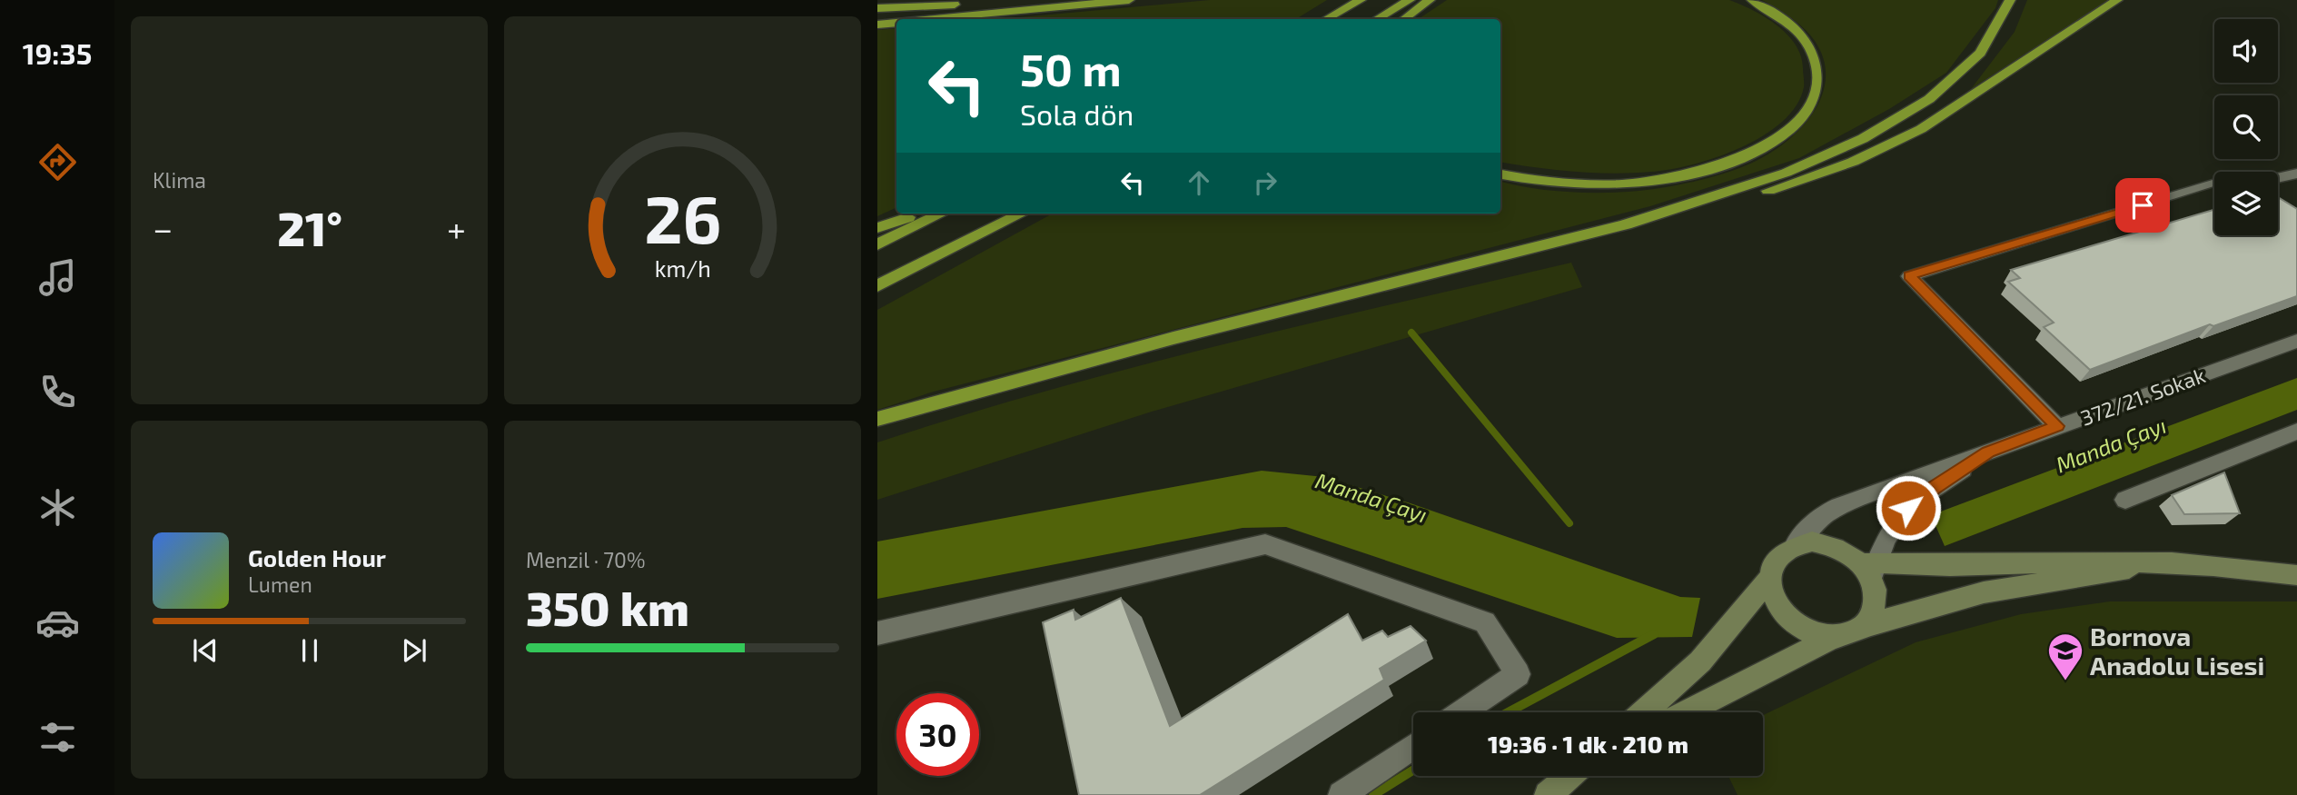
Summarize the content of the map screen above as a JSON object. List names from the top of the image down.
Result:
{
  "streets": {
    "street": ["372/21. Sokak"]
  },
  "water": ["Manda Çayı"],
  "places": {
    "school or university": ["Bornova Anadolu Lisesi"]
  },
  "page": {
    "tabs": "19:35",
    "tile": [
      "Klima",
      ["Menzil · 70%", "350 km"]
    ],
    "turn": ["50 m", "Sola dön"],
    "heat": ["−", "21°", "+"],
    "song": ["Golden Hour", "Lumen"],
    "limit": "30",
    "trip": "19:36 · 1 dk · 210 m",
    "gauge": ["26", "km/h"]
  }
}
